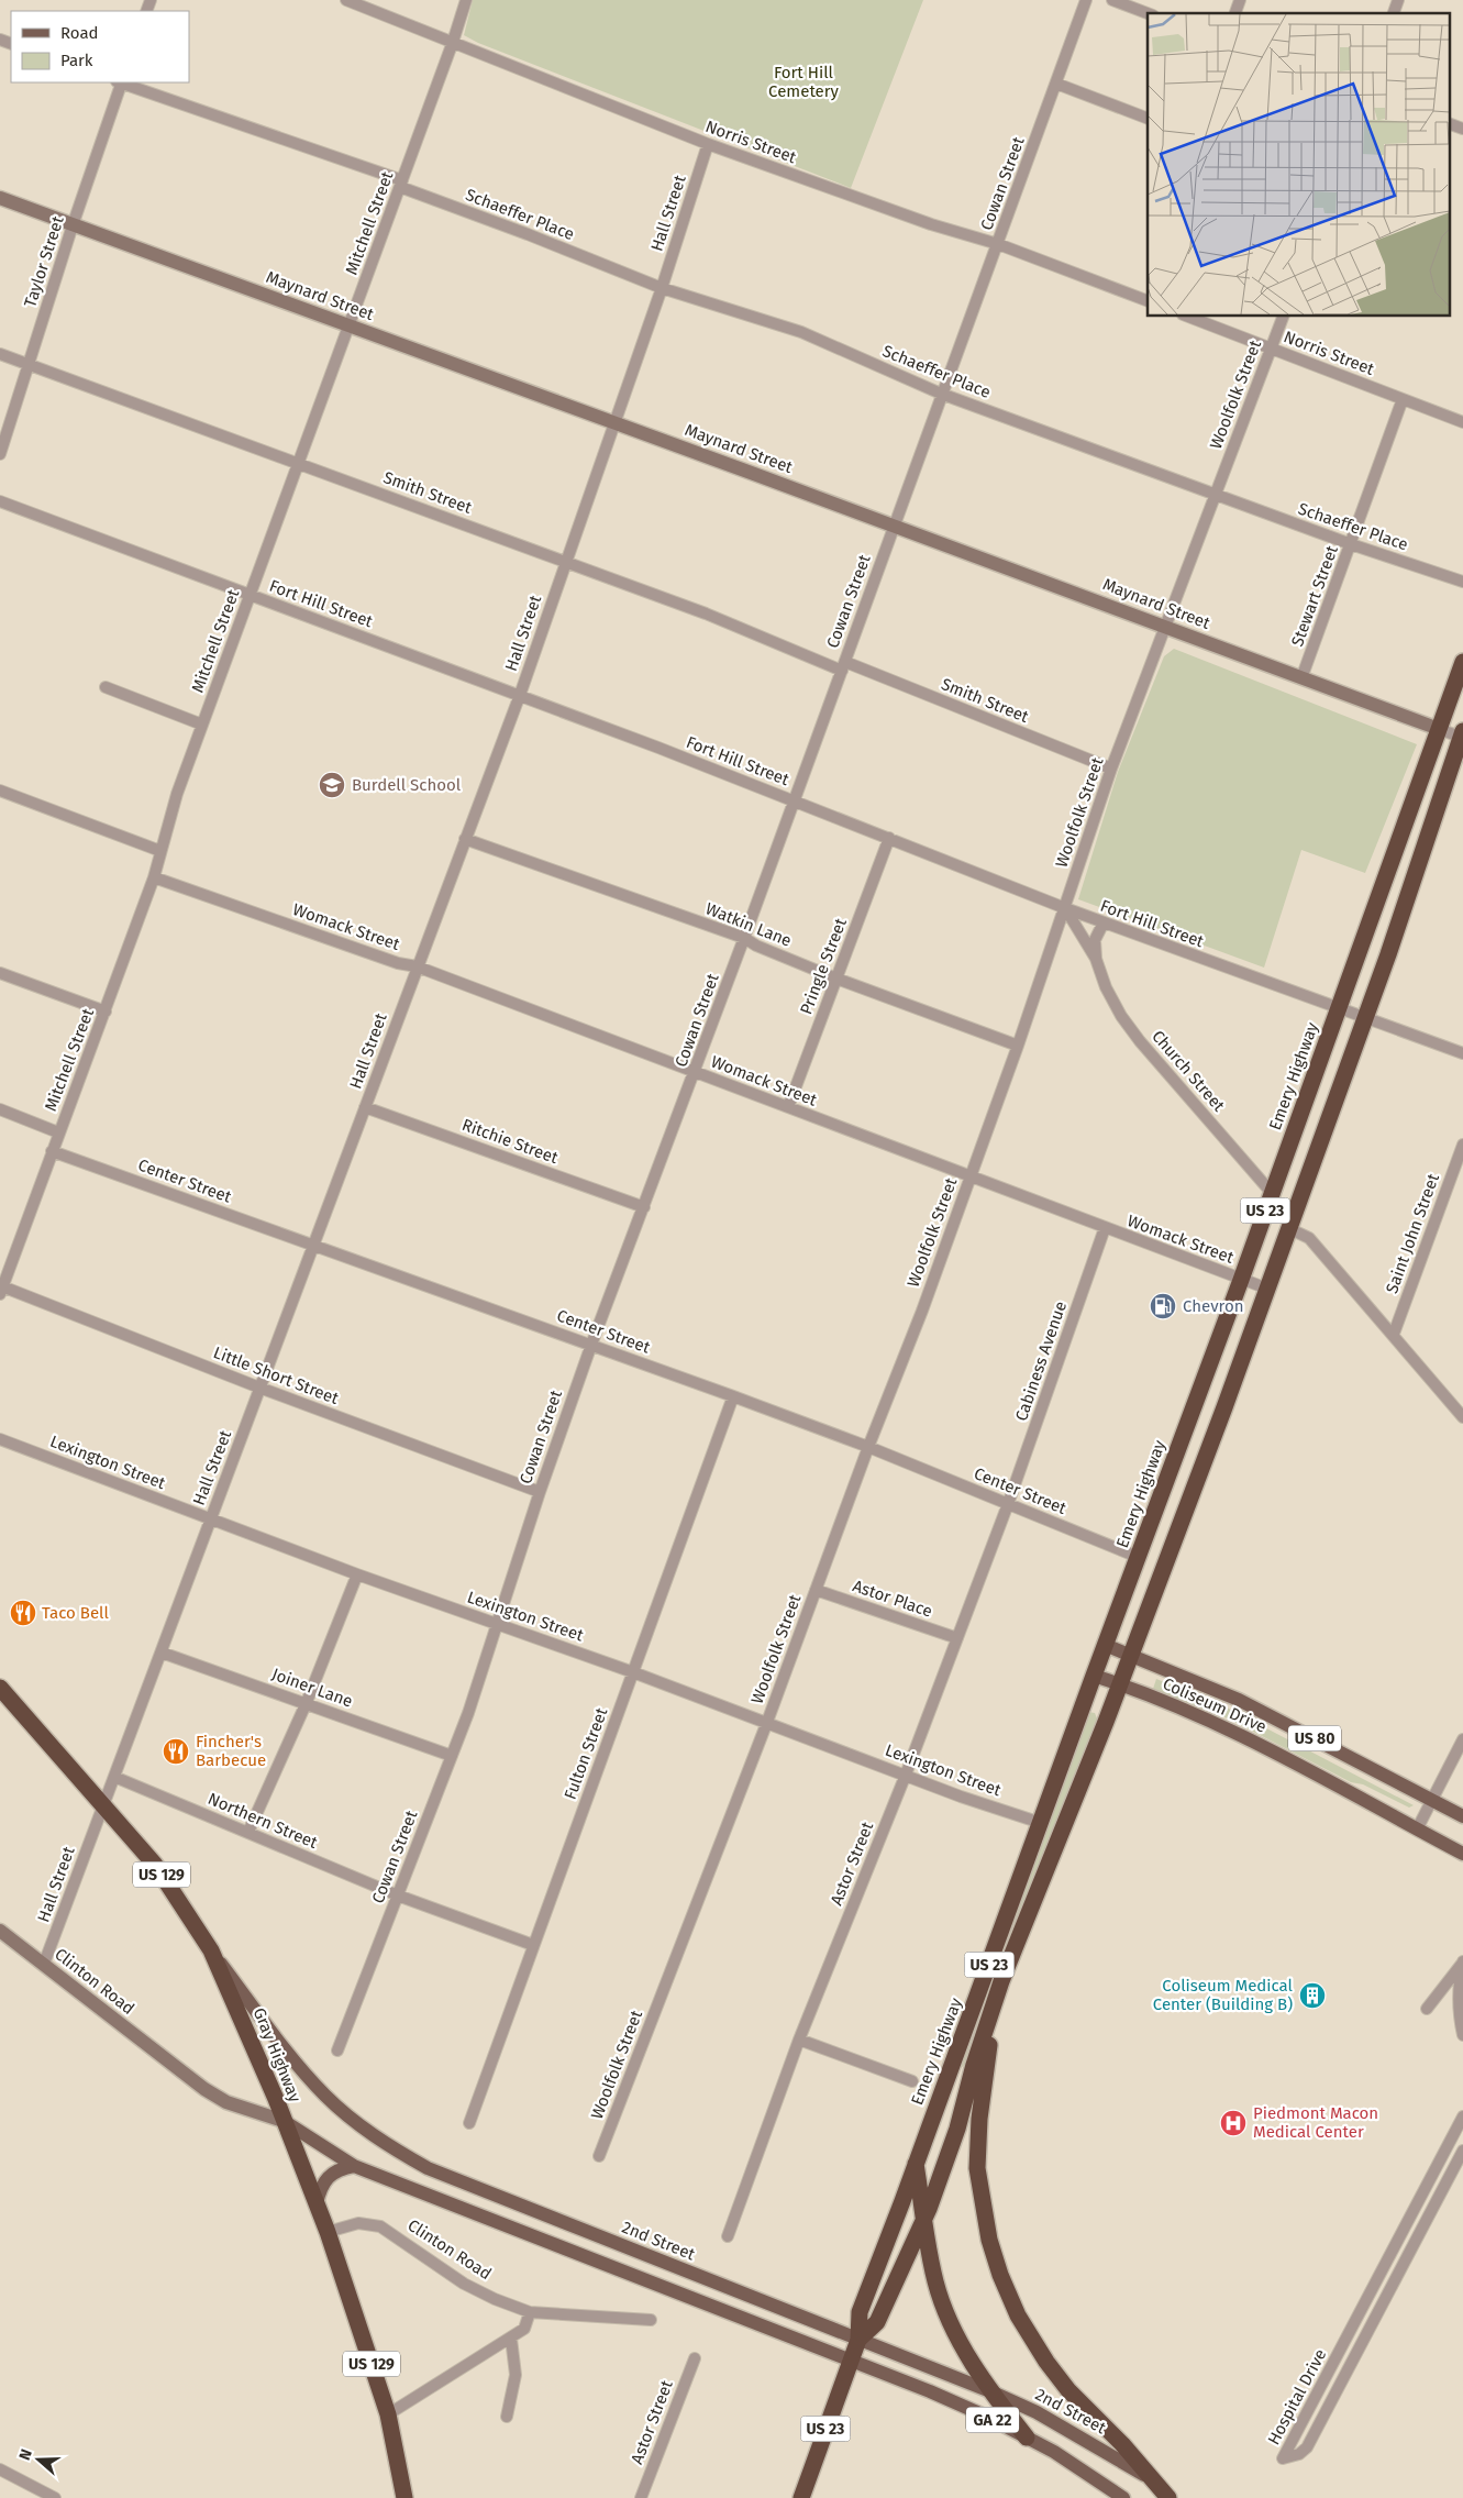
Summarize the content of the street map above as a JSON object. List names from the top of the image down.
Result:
{
  "streets": {
    "highway": [
      "Emery Highway",
      "US 23",
      "US 129",
      "Gray Highway"
    ],
    "main road": [
      "Coliseum Drive",
      "US 80",
      "2nd Street",
      "GA 22"
    ],
    "street": [
      "Norris Street",
      "Cowan Street",
      "Hall Street",
      "Schaeffer Place",
      "Mitchell Street",
      "Taylor Street",
      "Maynard Street",
      "Woolfolk Street",
      "Smith Street",
      "Stewart Street",
      "Fort Hill Street",
      "Watkin Lane",
      "Womack Street",
      "Pringle Street",
      "Church Street",
      "Ritchie Street",
      "Center Street",
      "Saint John Street",
      "Cabiness Avenue",
      "Little Short Street",
      "Lexington Street",
      "Astor Place",
      "Joiner Lane",
      "Fulton Street",
      "Northern Street",
      "Astor Street",
      "Clinton Road",
      "Hospital Drive"
    ]
  },
  "crossings": [
    ["Norris Street", "Cowan Street"],
    ["Norris Street", "Hall Street"],
    ["Norris Street", "Mitchell Street"],
    ["Norris Street", "Woolfolk Street"],
    ["Norris Street", "Stewart Street"],
    ["Cowan Street", "Schaeffer Place"],
    ["Cowan Street", "Maynard Street"],
    ["Cowan Street", "Smith Street"],
    ["Cowan Street", "Fort Hill Street"],
    ["Cowan Street", "Watkin Lane"],
    ["Cowan Street", "Womack Street"],
    ["Cowan Street", "Ritchie Street"],
    ["Cowan Street", "Center Street"],
    ["Cowan Street", "Little Short Street"],
    ["Cowan Street", "Lexington Street"],
    ["Cowan Street", "Joiner Lane"],
    ["Cowan Street", "Northern Street"],
    ["Hall Street", "Schaeffer Place"],
    ["Hall Street", "Maynard Street"],
    ["Hall Street", "Smith Street"],
    ["Hall Street", "Fort Hill Street"],
    ["Hall Street", "Watkin Lane"],
    ["Hall Street", "Womack Street"],
    ["Hall Street", "Ritchie Street"],
    ["Hall Street", "Center Street"],
    ["Hall Street", "Little Short Street"],
    ["Hall Street", "Lexington Street"],
    ["Hall Street", "Joiner Lane"],
    ["Hall Street", "Northern Street"],
    ["Hall Street", "Clinton Road"],
    ["Hall Street", "Gray Highway"],
    ["Schaeffer Place", "Mitchell Street"],
    ["Schaeffer Place", "Woolfolk Street"],
    ["Schaeffer Place", "Stewart Street"],
    ["Mitchell Street", "Maynard Street"],
    ["Mitchell Street", "Smith Street"],
    ["Mitchell Street", "Fort Hill Street"],
    ["Mitchell Street", "Womack Street"],
    ["Mitchell Street", "Center Street"],
    ["Mitchell Street", "Little Short Street"],
    ["Taylor Street", "Maynard Street"],
    ["Taylor Street", "Smith Street"],
    ["Maynard Street", "Woolfolk Street"],
    ["Maynard Street", "Stewart Street"],
    ["Maynard Street", "Emery Highway"],
    ["Woolfolk Street", "Smith Street"],
    ["Woolfolk Street", "Fort Hill Street"],
    ["Woolfolk Street", "Watkin Lane"],
    ["Woolfolk Street", "Womack Street"],
    ["Woolfolk Street", "Church Street"],
    ["Woolfolk Street", "Center Street"],
    ["Woolfolk Street", "Lexington Street"],
    ["Woolfolk Street", "Astor Place"],
    ["Fort Hill Street", "Pringle Street"],
    ["Fort Hill Street", "Church Street"],
    ["Fort Hill Street", "Emery Highway"],
    ["Watkin Lane", "Pringle Street"],
    ["Womack Street", "Pringle Street"],
    ["Womack Street", "Emery Highway"],
    ["Womack Street", "Cabiness Avenue"],
    ["Church Street", "Emery Highway"],
    ["Emery Highway", "Center Street"],
    ["Emery Highway", "Lexington Street"],
    ["Emery Highway", "Coliseum Drive"],
    ["Emery Highway", "2nd Street"],
    ["Emery Highway", "GA 22"],
    ["Center Street", "Cabiness Avenue"],
    ["Center Street", "Fulton Street"],
    ["Center Street", "Astor Street"],
    ["Cabiness Avenue", "Astor Street"],
    ["Lexington Street", "Fulton Street"],
    ["Lexington Street", "Astor Street"],
    ["Astor Place", "Astor Street"],
    ["Fulton Street", "Northern Street"],
    ["Clinton Road", "Gray Highway"],
    ["Gray Highway", "2nd Street"]
  ],
  "parks": ["Fort Hill Cemetery"],
  "places": {
    "school or university": ["Burdell School"],
    "fuel station": ["Chevron"],
    "restaurant": ["Taco Bell", "Fincher's Barbecue"],
    "building": ["Coliseum Medical Center (Building B)"],
    "hospital": ["Piedmont Macon Medical Center"]
  },
  "legend": ["Road", "Park"],
  "north": "left"
}
